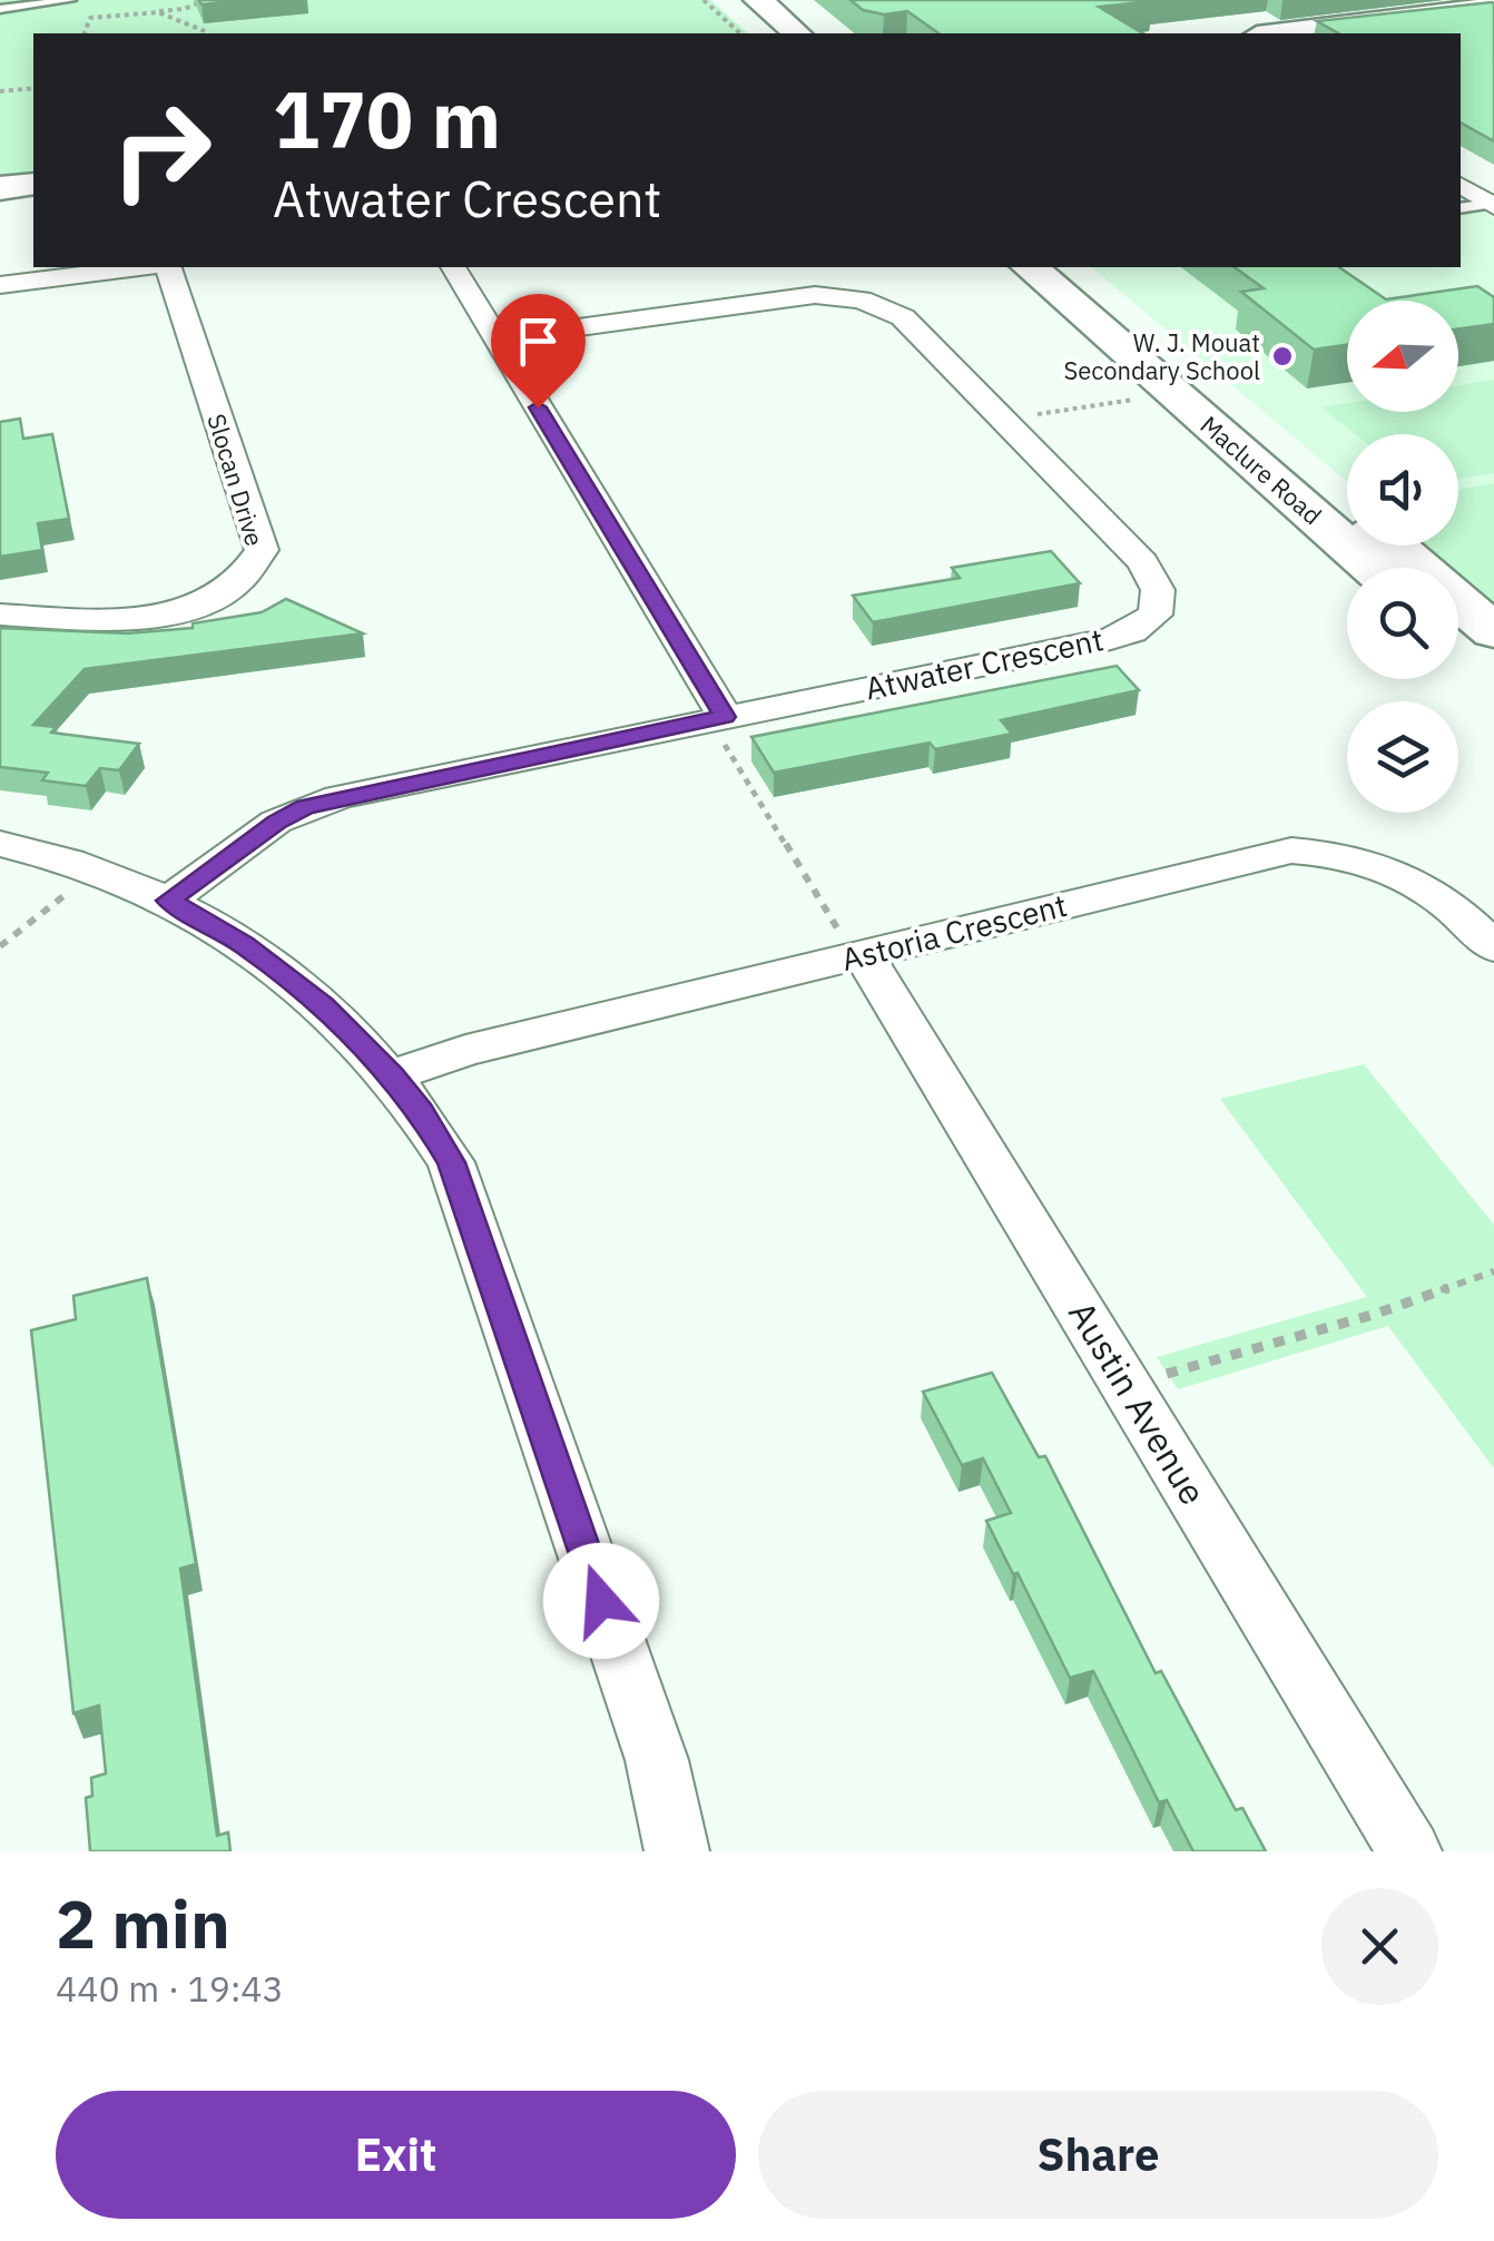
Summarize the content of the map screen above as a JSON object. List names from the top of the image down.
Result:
{
  "streets": {
    "main road": ["Maclure Road"],
    "street": [
      "Slocan Drive",
      "Atwater Crescent",
      "Astoria Crescent",
      "Austin Avenue"
    ]
  },
  "crossings": [
    ["Astoria Crescent", "Austin Avenue"]
  ],
  "places": ["W. J. Mouat Secondary School"],
  "north": "left",
  "page": {
    "turn": ["170 m", "Atwater Crescent"],
    "heading": ["2 min", "440 m · 19:43"],
    "buttons": ["Exit", "Share"]
  }
}
